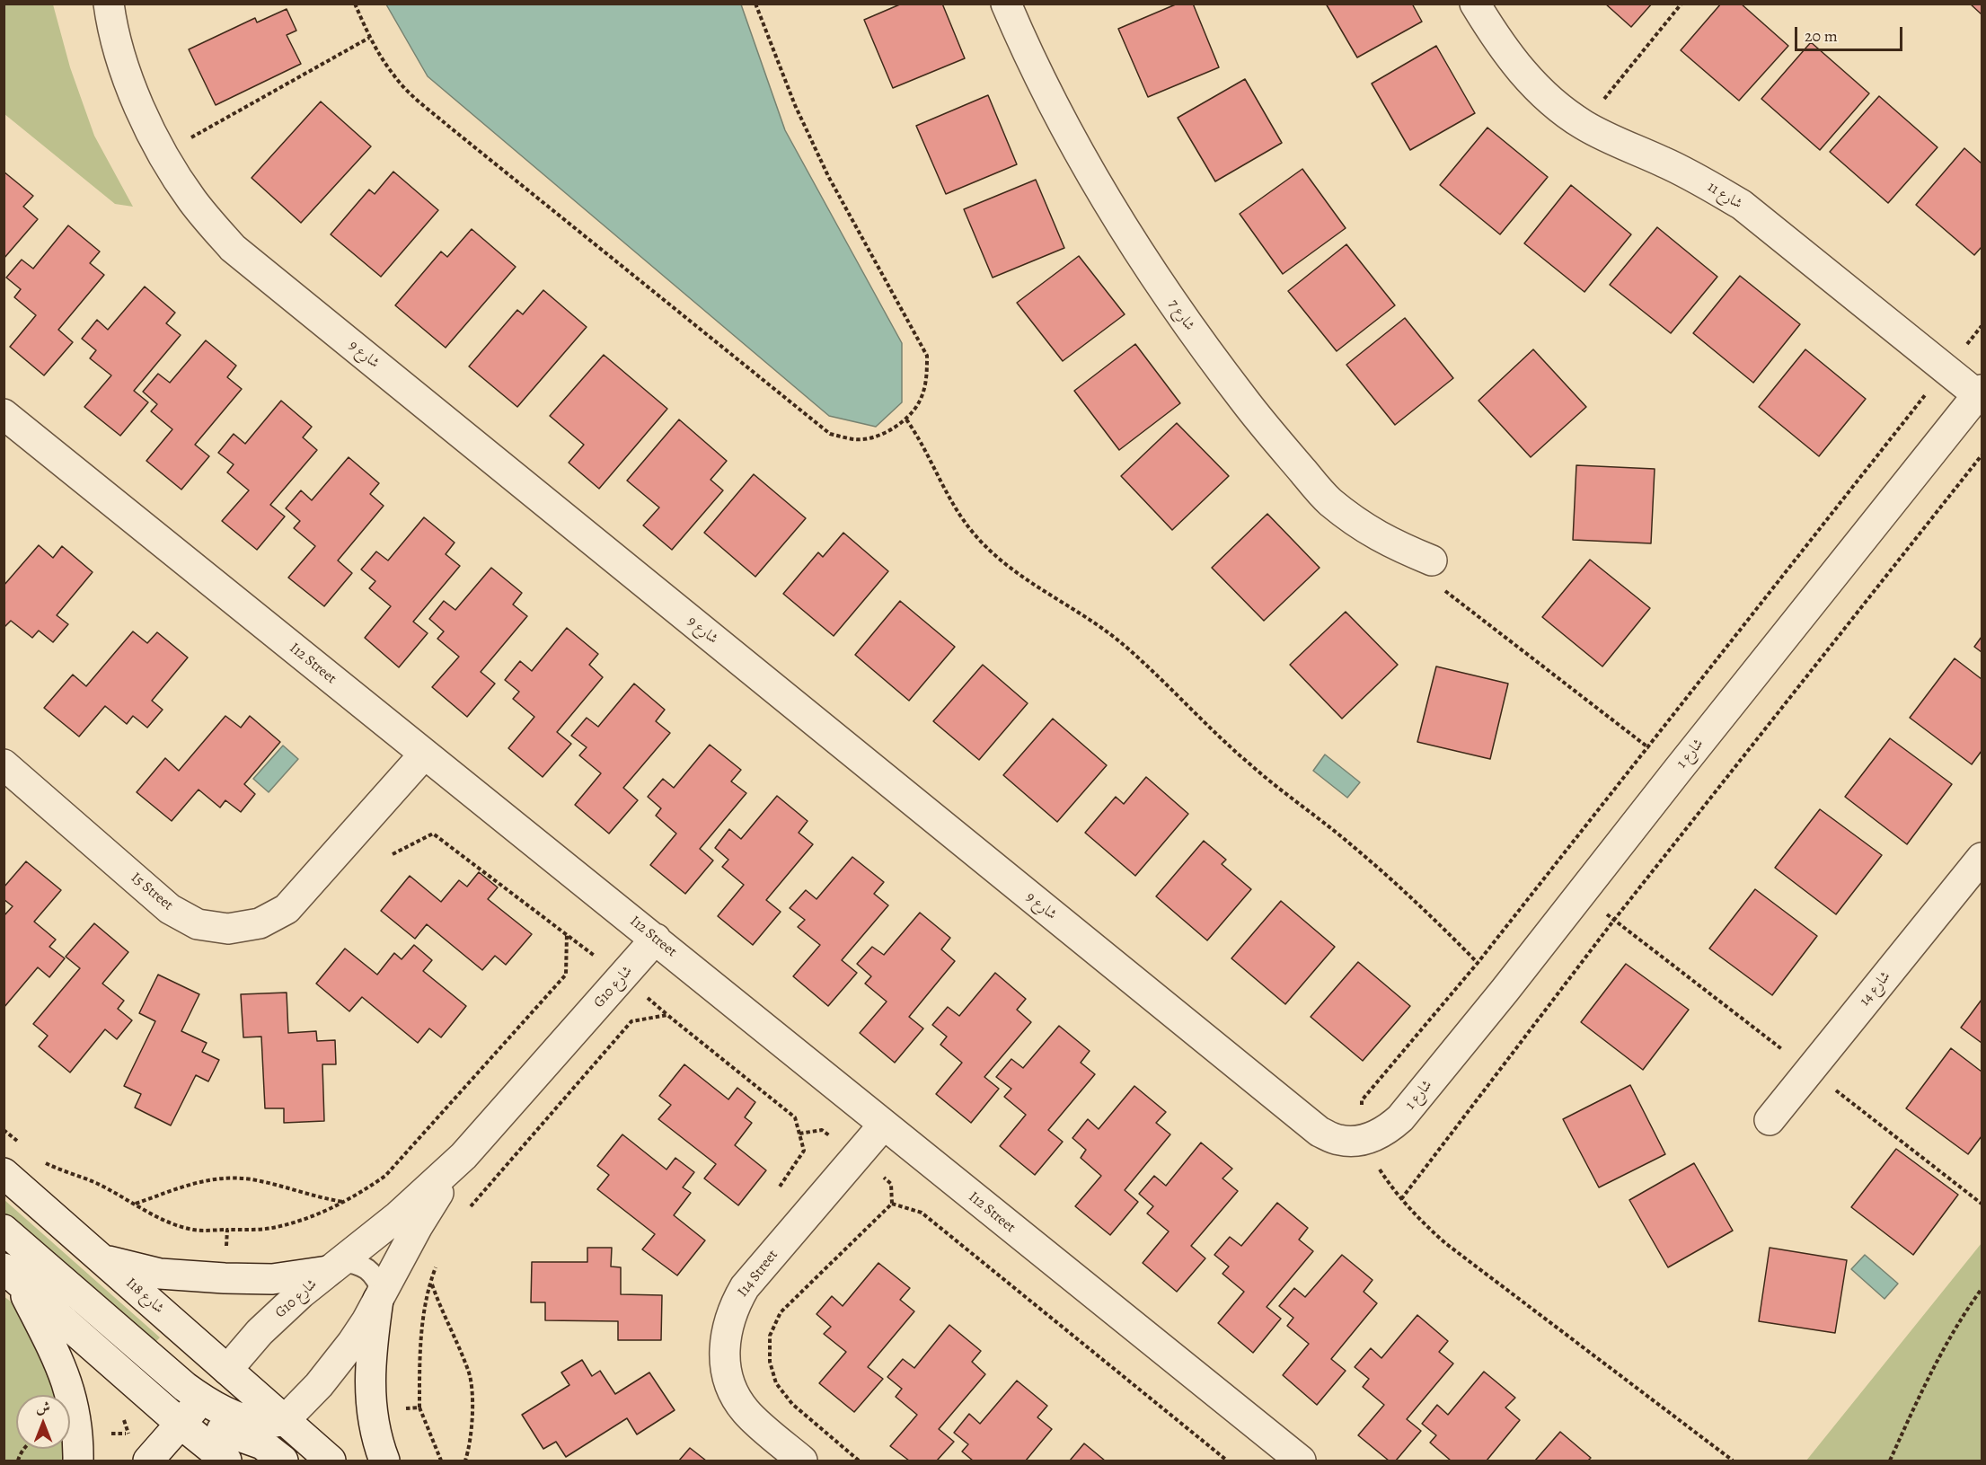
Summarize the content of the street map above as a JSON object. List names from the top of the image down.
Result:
{
  "streets": {
    "street": [
      "شارع 11",
      "شارع 7",
      "شارع 9",
      "I12 Street",
      "شارع 1",
      "I5 Street",
      "G10 شارع",
      "شارع 14",
      "I14 Street",
      "I18 شارع"
    ]
  },
  "crossings": [
    ["شارع 11", "شارع 1"],
    ["شارع 9", "شارع 1"],
    ["I12 Street", "I5 Street"],
    ["I12 Street", "G10 شارع"],
    ["I12 Street", "I14 Street"],
    ["G10 شارع", "I18 شارع"]
  ],
  "scale_bar": "20 m",
  "north": "top"
}
